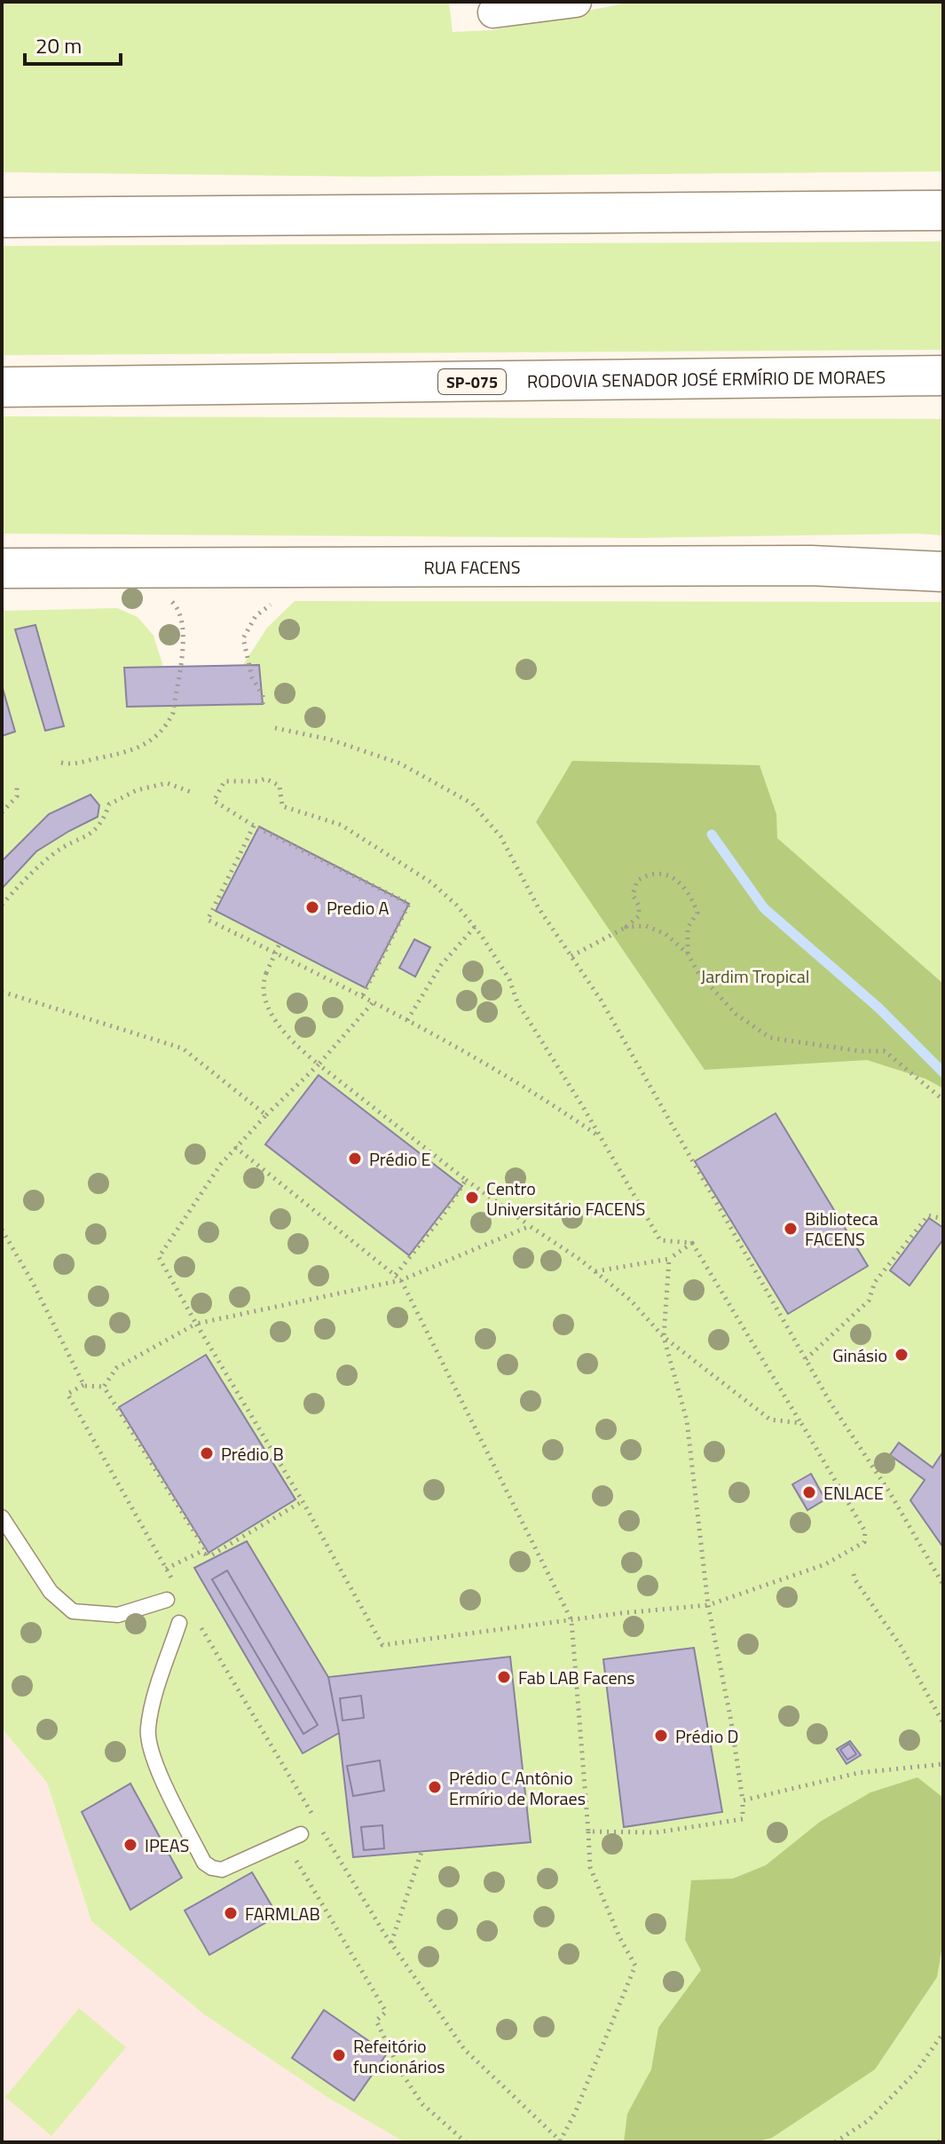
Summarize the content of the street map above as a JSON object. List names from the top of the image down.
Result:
{
  "streets": {
    "main road": ["RODOVIA SENADOR JOSÉ ERMÍRIO DE MORAES", "SP-075", "RUA FACENS"]
  },
  "parks": ["Jardim Tropical"],
  "places": [
    "Predio A",
    "Prédio E",
    "Centro Universitário FACENS",
    "Biblioteca FACENS",
    "Ginásio",
    "Prédio B",
    "ENLACE",
    "Fab LAB Facens",
    "Prédio D",
    "Prédio C Antônio Ermírio de Moraes",
    "IPEAS",
    "FARMLAB",
    "Refeitório funcionários"
  ],
  "scale_bar": "20 m"
}
